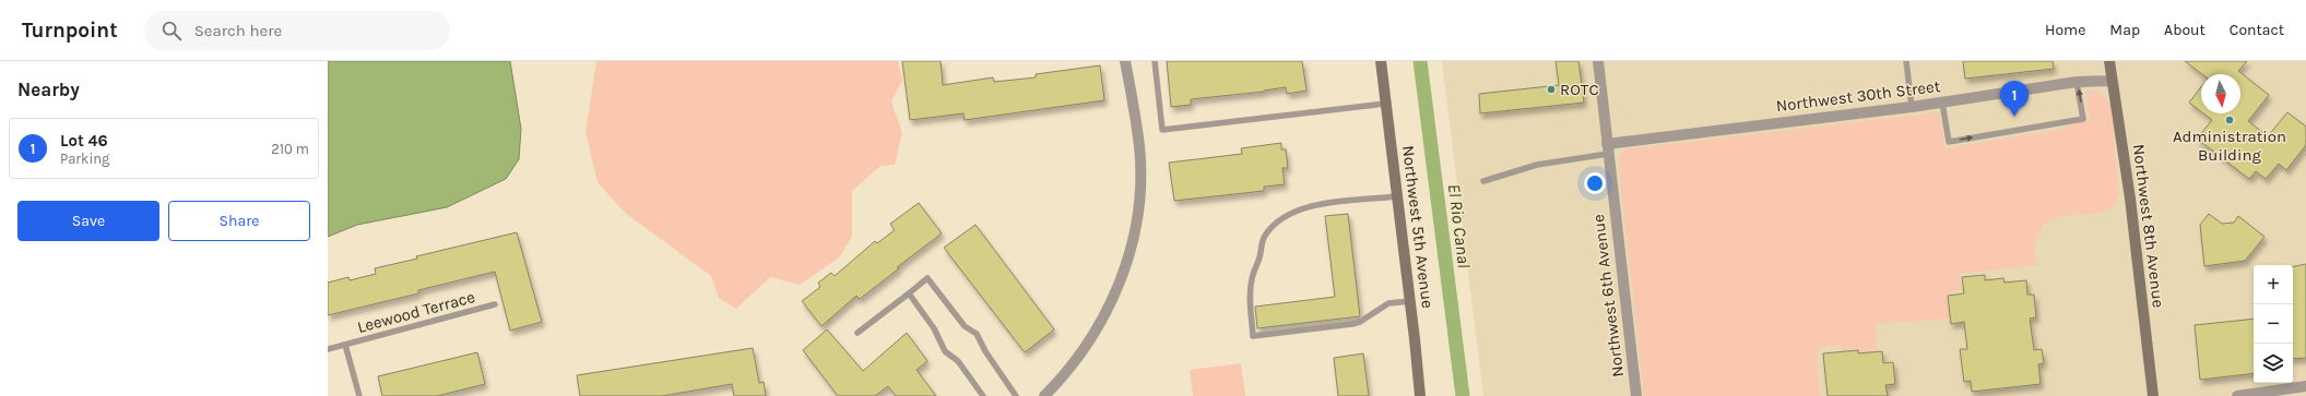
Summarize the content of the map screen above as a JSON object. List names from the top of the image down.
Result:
{
  "streets": {
    "street": [
      "Northwest 30th Street",
      "Northwest 8th Avenue",
      "Northwest 5th Avenue",
      "Northwest 6th Avenue"
    ],
    "lane": ["Leewood Terrace"]
  },
  "crossings": [
    ["Northwest 30th Street", "Northwest 8th Avenue"],
    ["Northwest 30th Street", "Northwest 6th Avenue"]
  ],
  "water": ["El Rio Canal"],
  "places": ["ROTC", "Administration Building"],
  "north": "bottom",
  "page": {
    "header": "Turnpoint",
    "search": "Search here",
    "nav": [
      "Home",
      "Map",
      "About",
      "Contact"
    ],
    "heading": "Nearby",
    "pins": "1",
    "list": [
      {
        "mark": "1",
        "name": "Lot 46",
        "note": "Parking",
        "value": "210 m"
      }
    ],
    "buttons": ["Save", "Share"],
    "map_buttons": ["+", "−"]
  }
}
